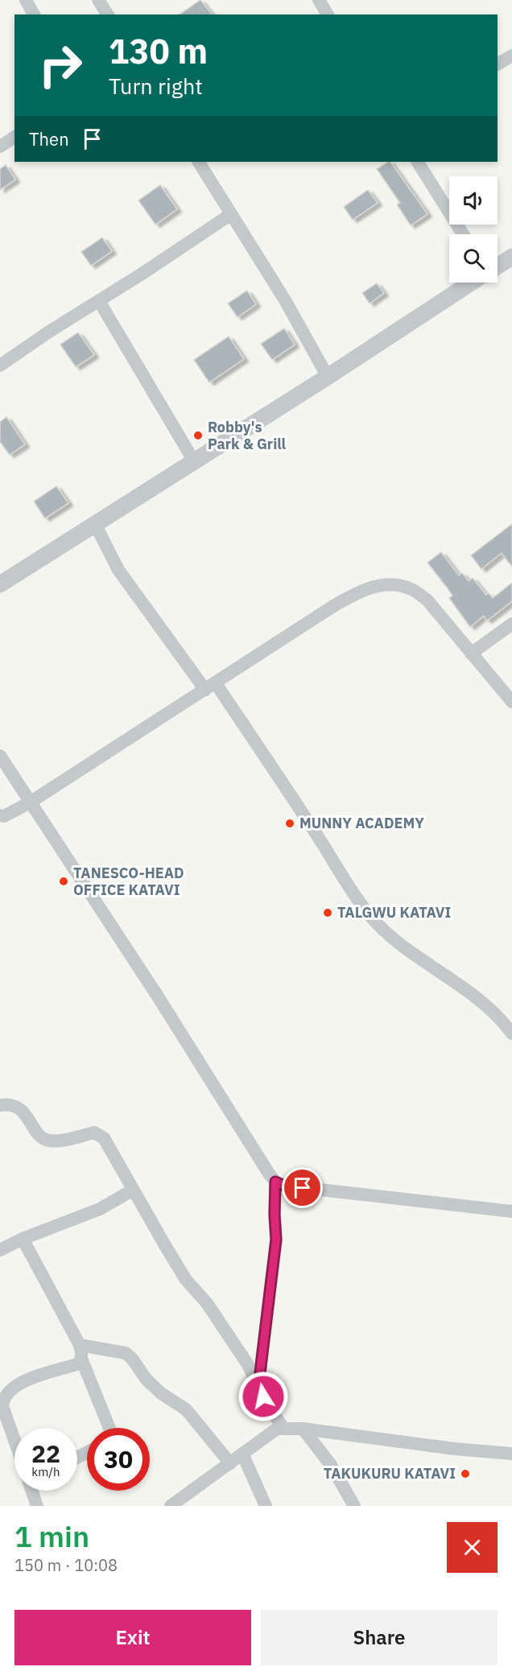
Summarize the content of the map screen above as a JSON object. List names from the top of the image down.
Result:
{
  "places": [
    "Robby's Park & Grill",
    "MUNNY ACADEMY",
    "TANESCO-HEAD OFFICE KATAVI",
    "TALGWU KATAVI",
    "TAKUKURU KATAVI"
  ],
  "page": {
    "turn": ["130 m", "Turn right"],
    "then": "Then",
    "speed": "22 km/h",
    "limit": "30",
    "heading": ["1 min", "150 m · 10:08"],
    "buttons": ["Exit", "Share"]
  }
}
